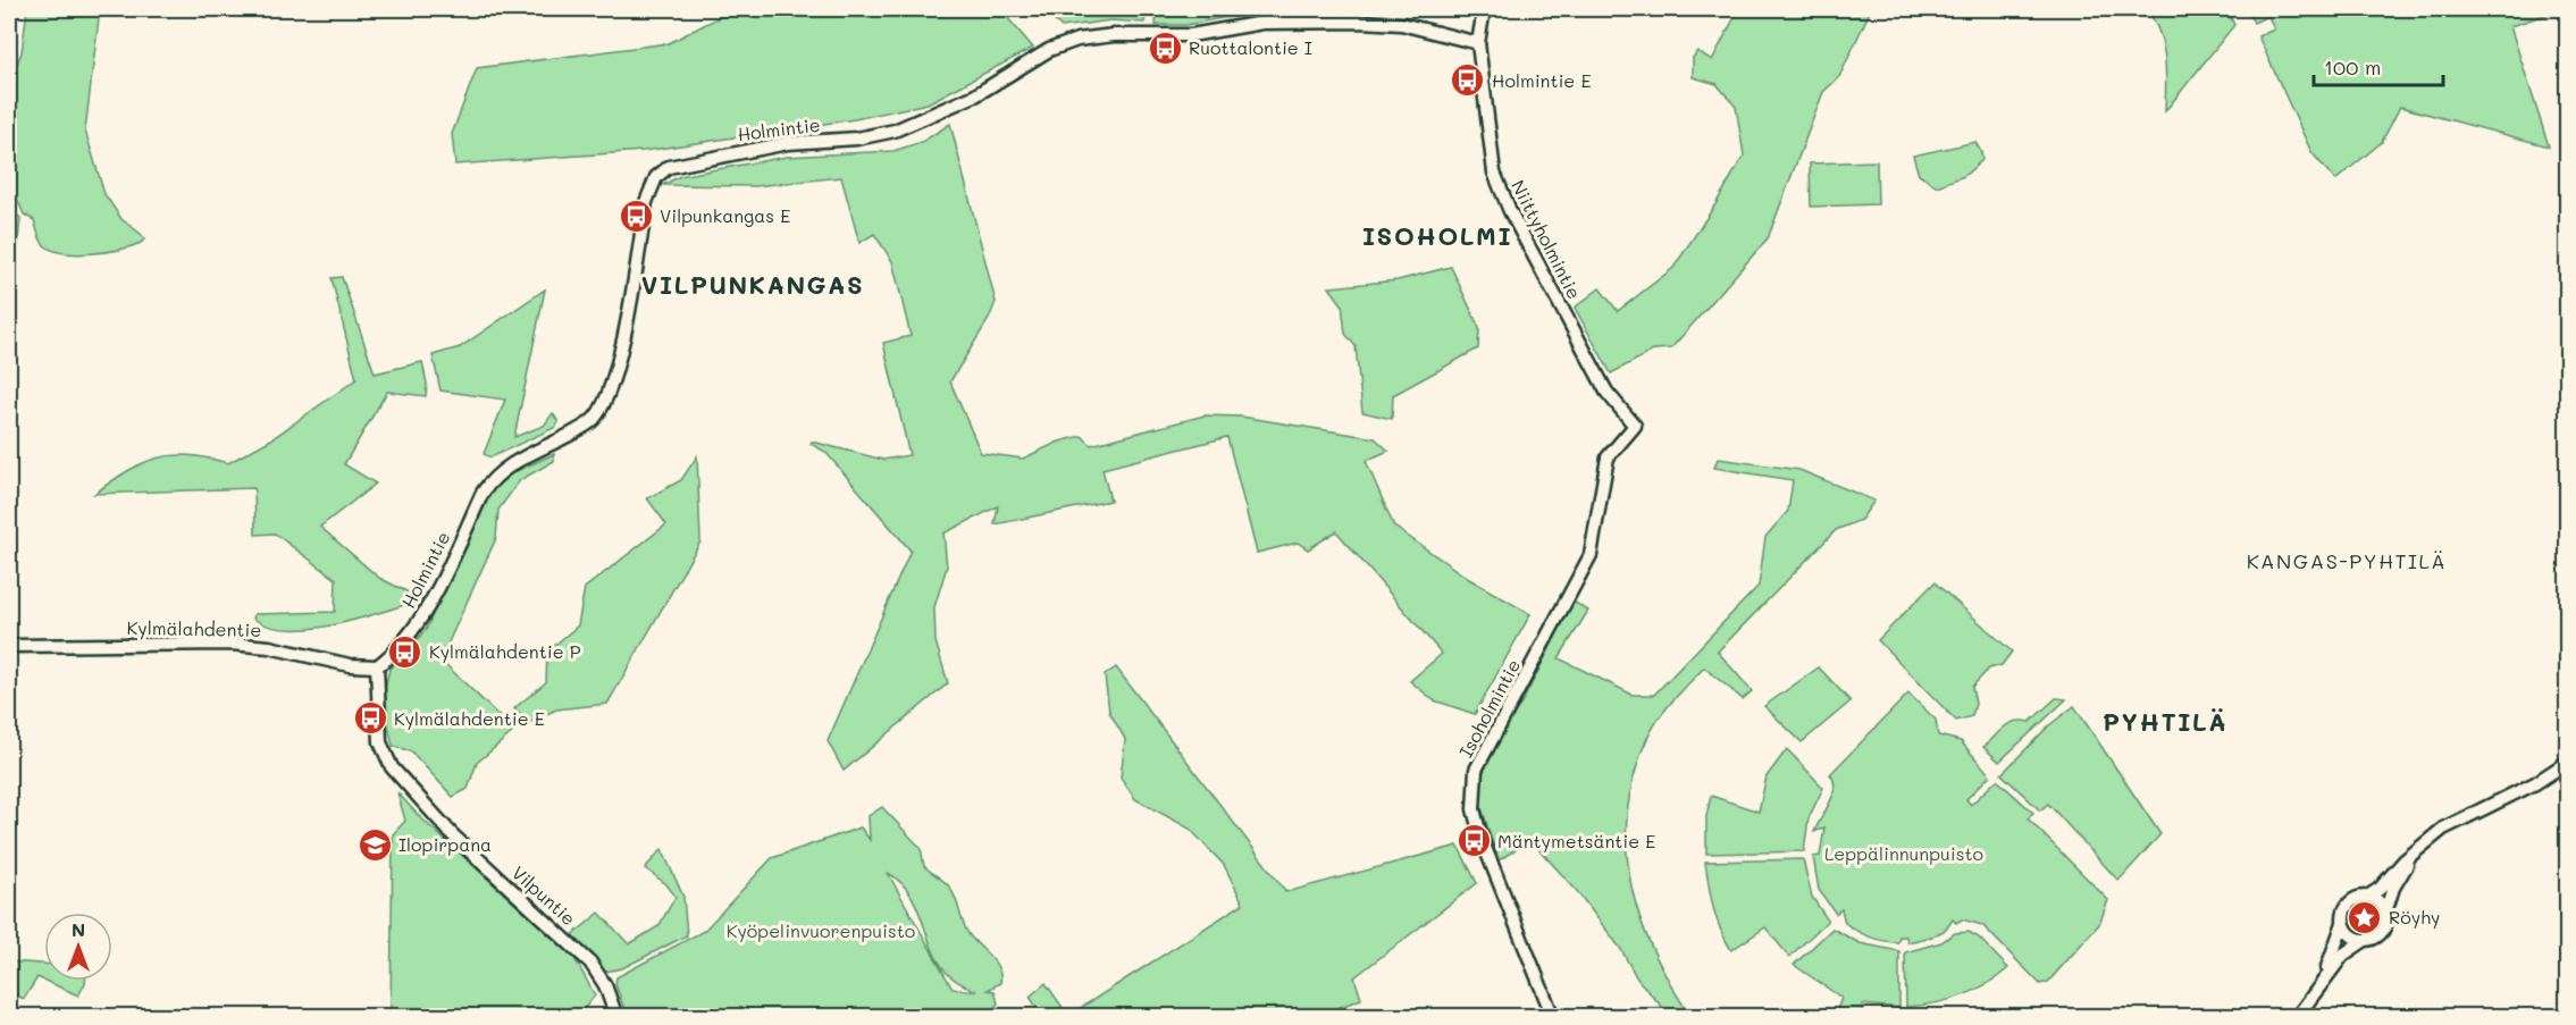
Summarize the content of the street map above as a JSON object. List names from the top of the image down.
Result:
{
  "streets": {
    "street": [
      "Holmintie",
      "Niittyholmintie",
      "Kylmälahdentie",
      "Isoholmintie",
      "Vilpuntie"
    ]
  },
  "crossings": [
    ["Holmintie", "Niittyholmintie"],
    ["Holmintie", "Kylmälahdentie"],
    ["Holmintie", "Vilpuntie"],
    ["Niittyholmintie", "Isoholmintie"],
    ["Kylmälahdentie", "Vilpuntie"]
  ],
  "districts": [
    "ISOHOLMI",
    "VILPUNKANGAS",
    "KANGAS-PYHTILÄ",
    "PYHTILÄ"
  ],
  "parks": ["Leppälinnunpuisto", "Kyöpelinvuorenpuisto"],
  "places": {
    "bus stop": [
      "Ruottalontie I",
      "Holmintie E",
      "Vilpunkangas E",
      "Kylmälahdentie P",
      "Kylmälahdentie E",
      "Mäntymetsäntie E"
    ],
    "school or university": ["Ilopirpana"],
    "place": ["Röyhy"]
  },
  "scale_bar": "100 m",
  "north": "top"
}
